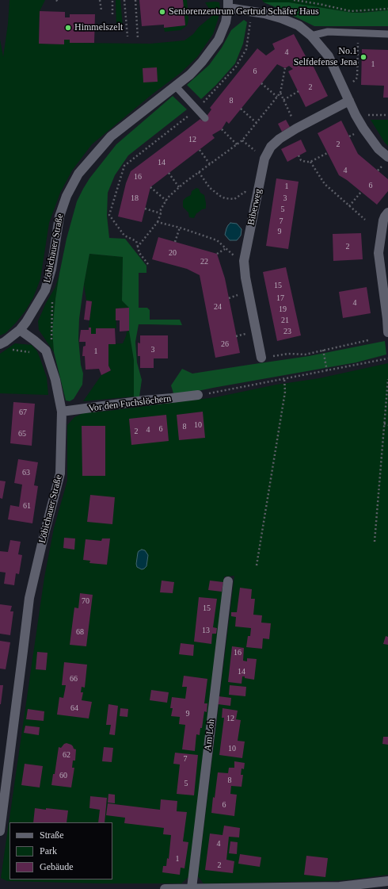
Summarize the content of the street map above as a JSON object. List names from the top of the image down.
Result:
{
  "streets": {
    "street": [
      "Biberweg",
      "Löbichauer Straße",
      "Vor den Fuchslöchern",
      "Am Loh"
    ]
  },
  "crossings": [
    ["Löbichauer Straße", "Vor den Fuchslöchern"]
  ],
  "places": ["Seniorenzentrum Gertrud Schäfer Haus", "Himmelszelt", "No.1 Selfdefense Jena"],
  "house_numbers": [
    "4",
    "1",
    "6",
    "2",
    "8",
    "12",
    "2",
    "14",
    "4",
    "16",
    "6",
    "1",
    "18",
    "3",
    "5",
    "7",
    "9",
    "2",
    "20",
    "22",
    "15",
    "17",
    "4",
    "24",
    "19",
    "21",
    "23",
    "26",
    "3",
    "1",
    "67",
    "10",
    "8",
    "6",
    "4",
    "2",
    "65",
    "63",
    "61",
    "70",
    "15",
    "13",
    "68",
    "16",
    "14",
    "66",
    "64",
    "9",
    "12",
    "10",
    "62",
    "7",
    "60",
    "8",
    "5",
    "6",
    "4",
    "1",
    "2"
  ],
  "legend": ["Straße", "Park", "Gebäude"]
}
